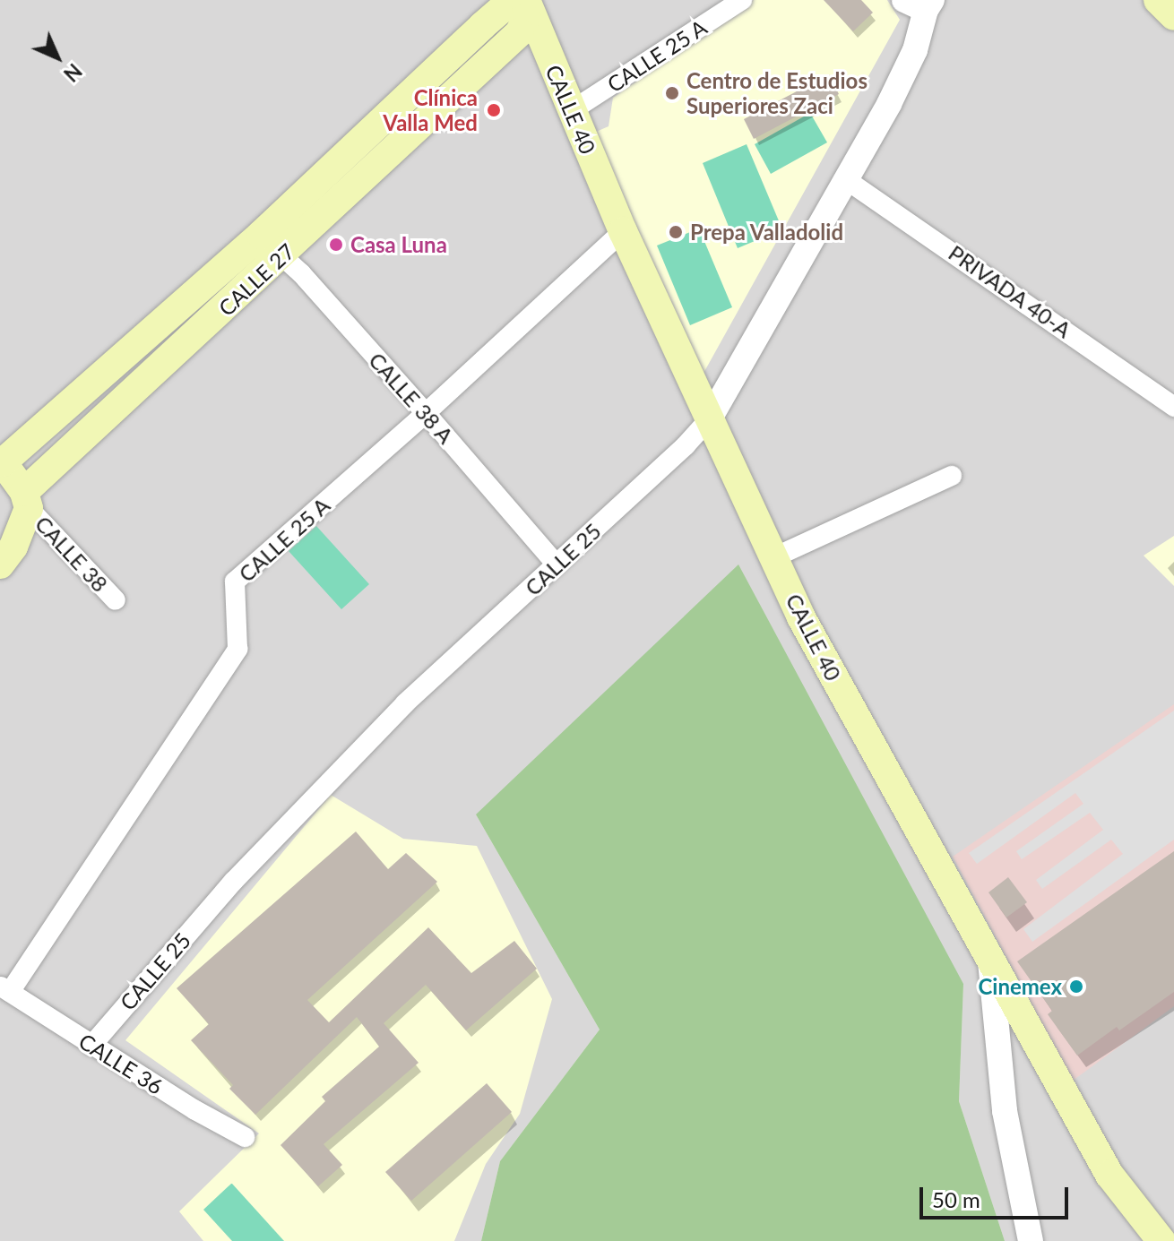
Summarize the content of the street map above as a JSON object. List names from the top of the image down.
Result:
{
  "streets": {
    "main road": ["CALLE 40", "CALLE 27", "CALLE 38"],
    "street": [
      "CALLE 25 A",
      "PRIVADA 40-A",
      "CALLE 38 A",
      "CALLE 25",
      "CALLE 36"
    ]
  },
  "crossings": [
    ["CALLE 25 A", "CALLE 40"],
    ["CALLE 25 A", "CALLE 38 A"],
    ["CALLE 25 A", "CALLE 36"],
    ["CALLE 40", "CALLE 27"],
    ["CALLE 40", "CALLE 25"],
    ["CALLE 27", "CALLE 38 A"],
    ["CALLE 27", "CALLE 38"],
    ["PRIVADA 40-A", "CALLE 25"],
    ["CALLE 38 A", "CALLE 25"],
    ["CALLE 25", "CALLE 36"]
  ],
  "places": [
    "Centro de Estudios Superiores Zaci",
    "Clínica Valla Med",
    "Prepa Valladolid",
    "Casa Luna",
    "Cinemex"
  ],
  "scale_bar": "50 m",
  "north": "bottom right"
}
